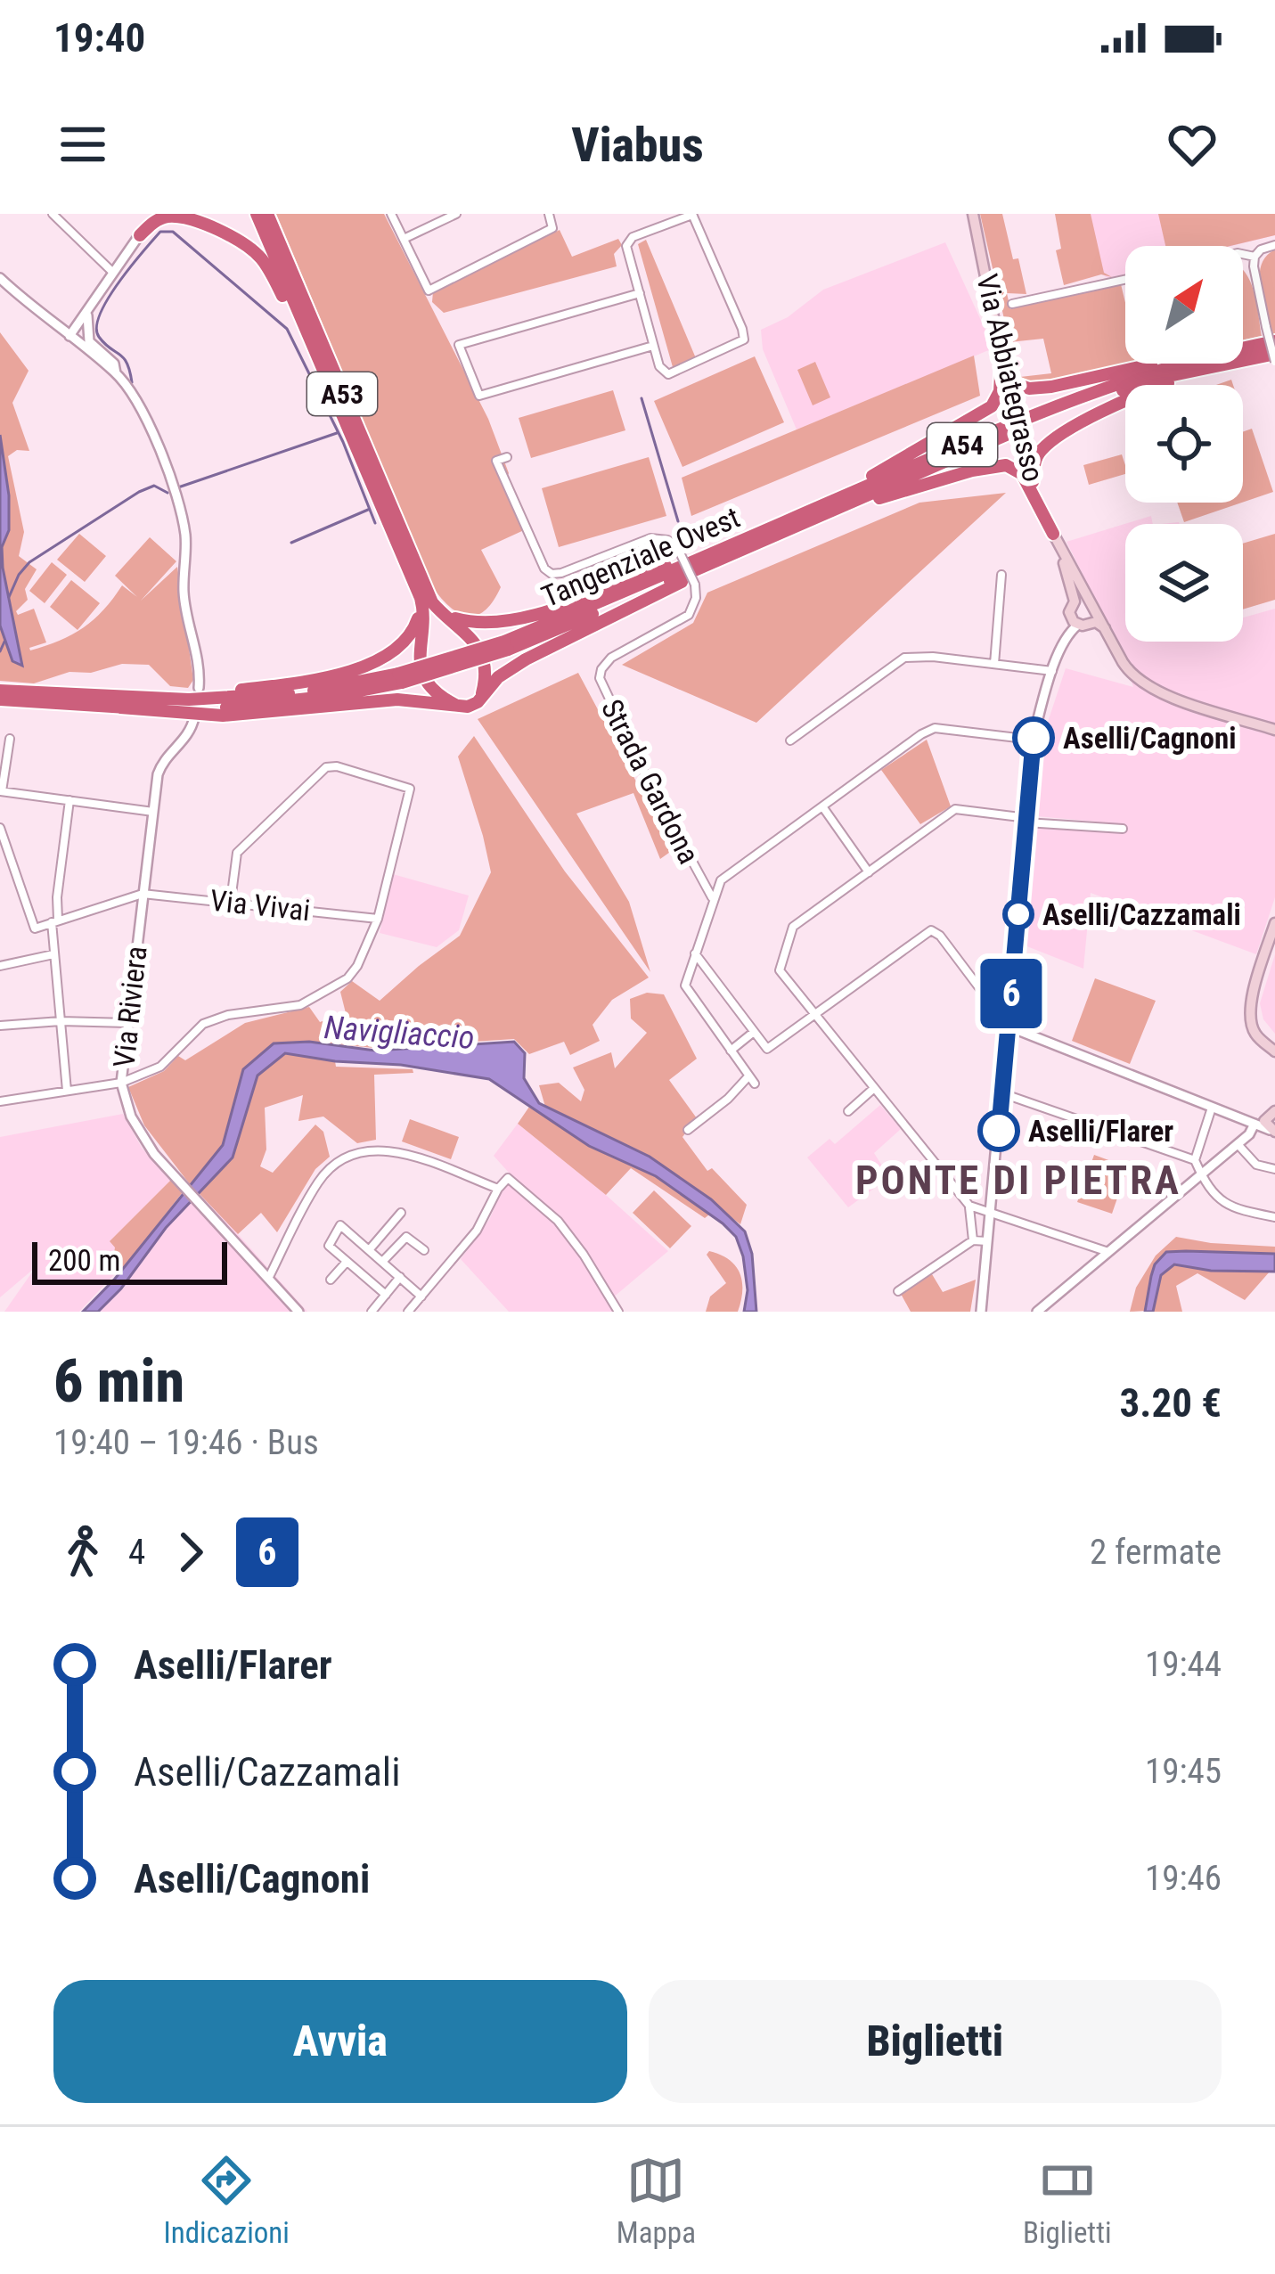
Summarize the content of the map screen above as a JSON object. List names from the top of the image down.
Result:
{
  "streets": {
    "highway": ["A53", "A54", "Tangenziale Ovest"],
    "main road": ["Via Abbiategrasso"],
    "street": ["Strada Gardona", "Via Vivai", "Via Riviera"]
  },
  "crossings": [
    ["Via Vivai", "Via Riviera"]
  ],
  "districts": ["PONTE DI PIETRA"],
  "water": ["Navigliaccio"],
  "places": ["Aselli/Cagnoni", "Aselli/Cazzamali", "Aselli/Flarer"],
  "lines": ["bus line 6"],
  "scale_bar": "200 m",
  "north": "top right",
  "page": {
    "status": "19:40",
    "header": "Viabus",
    "on_map": "6",
    "scale": "200 m",
    "heading": ["6 min", "19:40 – 19:46 · Bus", "3.20 €"],
    "legs": ["4", "6", "2 fermate"],
    "list": [
      {
        "name": "Aselli/Flarer",
        "value": "19:44"
      },
      {
        "name": "Aselli/Cazzamali",
        "value": "19:45"
      },
      {
        "name": "Aselli/Cagnoni",
        "value": "19:46"
      }
    ],
    "buttons": ["Avvia", "Biglietti"],
    "tabs": ["Indicazioni", "Mappa", "Biglietti"]
  }
}
